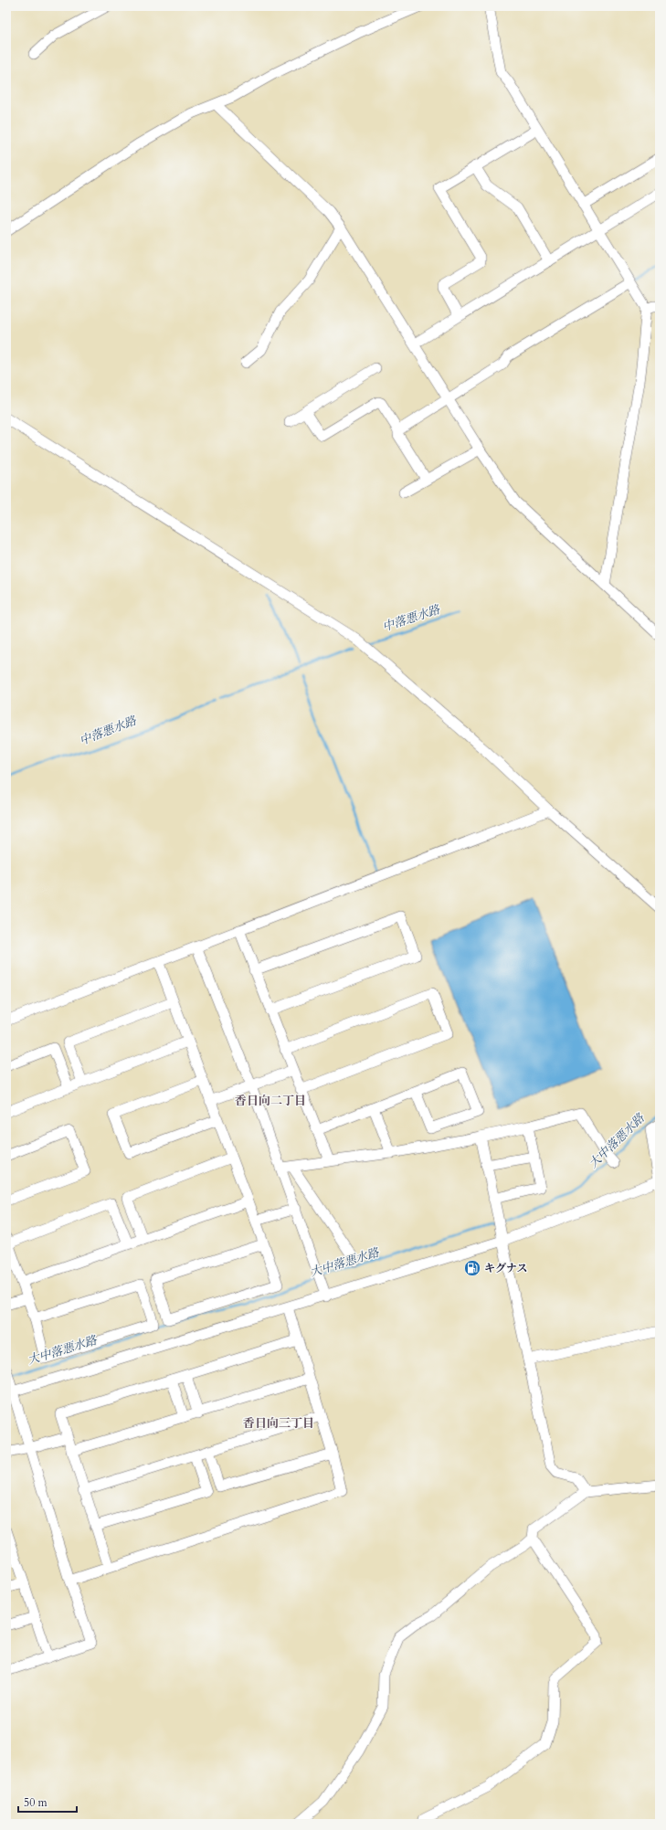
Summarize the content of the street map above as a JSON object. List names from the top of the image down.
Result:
{
  "districts": ["香日向二丁目", "香日向三丁目"],
  "water": ["中落悪水路", "大中落悪水路"],
  "places": {
    "fuel station": ["キグナス"]
  },
  "scale_bar": "50 m"
}
